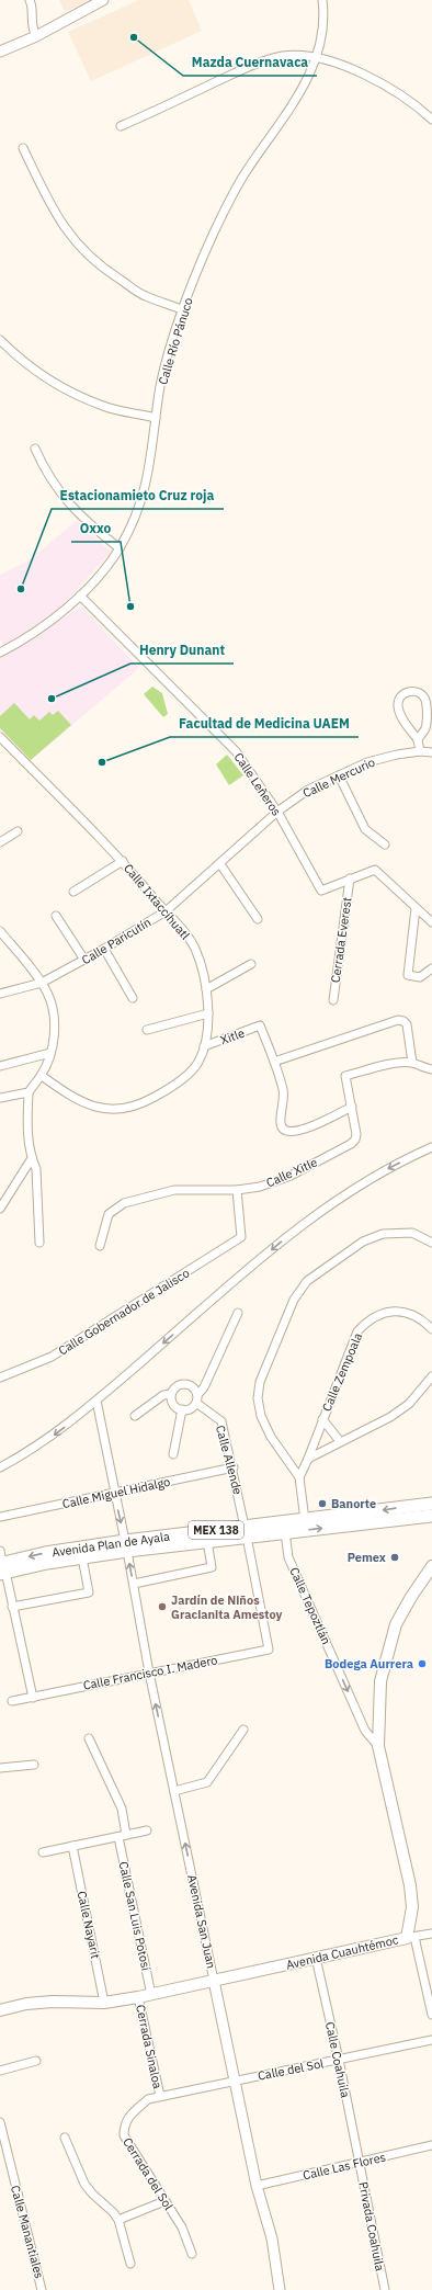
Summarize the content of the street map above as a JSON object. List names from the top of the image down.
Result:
{
  "streets": {
    "main road": ["MEX 138", "Avenida Plan de Ayala", "Avenida Cuauhtémoc"],
    "street": [
      "Calle Río Pánuco",
      "Calle Mercurio",
      "Calle Leñeros",
      "Calle Ixtaccíhuatl",
      "Cerrada Everest",
      "Calle Paricutín",
      "Xitle",
      "Calle Xitle",
      "Calle Gobernador de Jalisco",
      "Calle Zempoala",
      "Calle Allende",
      "Calle Miguel Hidalgo",
      "Calle Tepoztlán",
      "Calle Francisco I. Madero",
      "Calle San Luis Potosí",
      "Avenida San Juan",
      "Calle Nayarit",
      "Cerrada Sinaloa",
      "Calle Coahuila",
      "Calle del Sol",
      "Calle Las Flores",
      "Cerrada del Sol",
      "Privada Coahuila",
      "Calle Manantiales"
    ]
  },
  "crossings": [
    ["Calle Río Pánuco", "Calle Leñeros"],
    ["Calle Mercurio", "Calle Leñeros"],
    ["Calle Mercurio", "Calle Paricutín"],
    ["Calle Leñeros", "Cerrada Everest"],
    ["Calle Leñeros", "Calle Paricutín"],
    ["Calle Ixtaccíhuatl", "Calle Paricutín"],
    ["Calle Ixtaccíhuatl", "Xitle"],
    ["Calle Xitle", "Calle Gobernador de Jalisco"],
    ["Calle Allende", "Calle Miguel Hidalgo"],
    ["Calle Allende", "Avenida Plan de Ayala"],
    ["Calle Allende", "Calle Francisco I. Madero"],
    ["Calle Miguel Hidalgo", "Avenida San Juan"],
    ["Avenida Plan de Ayala", "Calle Tepoztlán"],
    ["Avenida Plan de Ayala", "Avenida San Juan"],
    ["Calle Tepoztlán", "Avenida Cuauhtémoc"],
    ["Calle Francisco I. Madero", "Avenida San Juan"],
    ["Calle San Luis Potosí", "Avenida Cuauhtémoc"],
    ["Avenida San Juan", "Avenida Cuauhtémoc"],
    ["Avenida San Juan", "Calle del Sol"],
    ["Avenida San Juan", "Calle Las Flores"],
    ["Calle Nayarit", "Avenida Cuauhtémoc"],
    ["Avenida Cuauhtémoc", "Cerrada Sinaloa"],
    ["Avenida Cuauhtémoc", "Calle Coahuila"],
    ["Cerrada Sinaloa", "Calle del Sol"],
    ["Calle Coahuila", "Calle del Sol"],
    ["Calle Coahuila", "Calle Las Flores"],
    ["Calle Coahuila", "Privada Coahuila"],
    ["Calle del Sol", "Cerrada del Sol"],
    ["Calle Las Flores", "Privada Coahuila"]
  ],
  "one_way": ["Calle Tepoztlán"],
  "places": [
    "Mazda Cuernavaca",
    "Estacionamieto Cruz roja",
    "Oxxo",
    "Henry Dunant",
    "Facultad de Medicina UAEM",
    "Banorte",
    "Pemex",
    "Jardín de Niños Gracianita Amestoy",
    "Bodega Aurrera"
  ]
}
